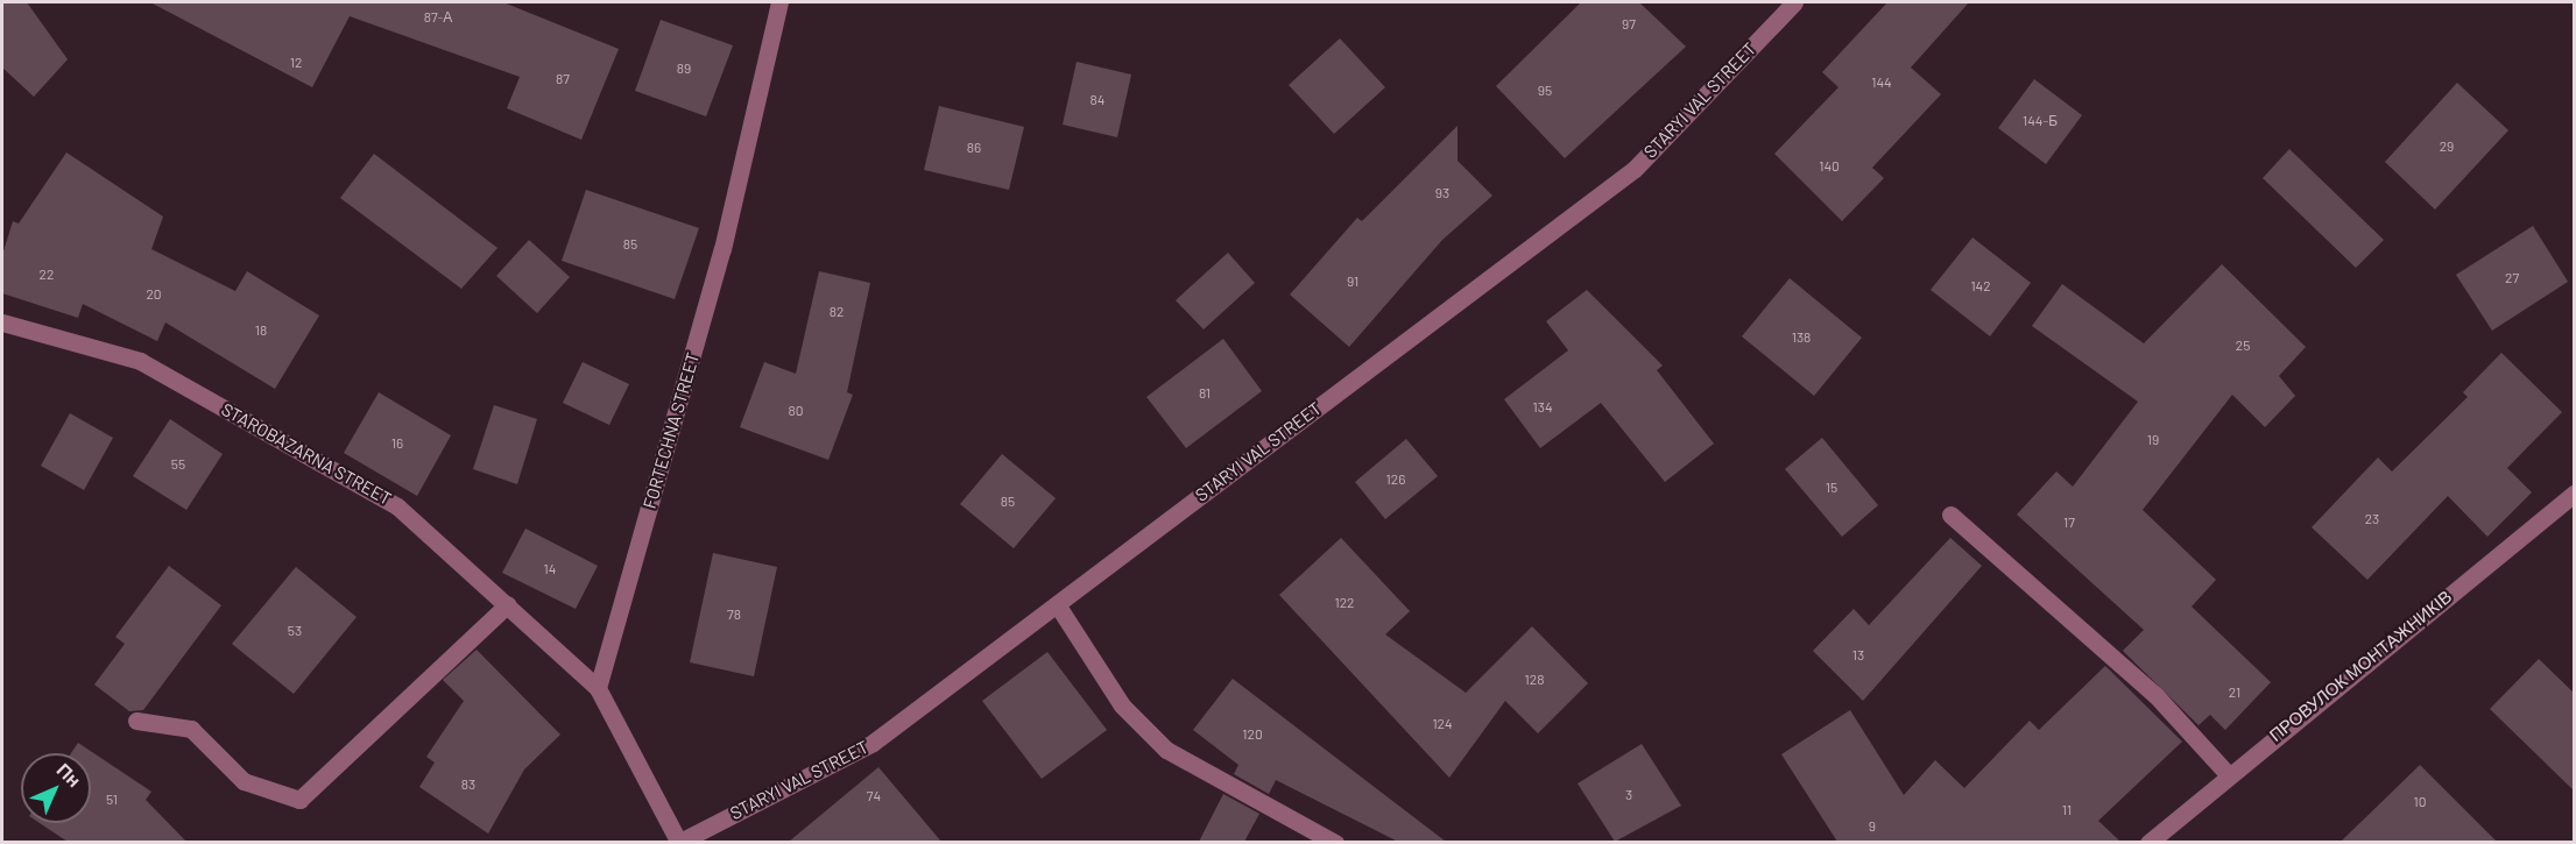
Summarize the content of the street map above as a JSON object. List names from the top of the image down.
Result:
{
  "streets": {
    "street": [
      "STARYI VAL STREET",
      "FORTECHNA STREET",
      "STAROBAZARNA STREET",
      "ПРОВУЛОК МОНТАЖНИКІВ"
    ]
  },
  "crossings": [
    ["FORTECHNA STREET", "STAROBAZARNA STREET"]
  ],
  "house_numbers": [
    "87-А",
    "97",
    "12",
    "89",
    "87",
    "144",
    "95",
    "84",
    "144-Б",
    "29",
    "86",
    "140",
    "93",
    "85",
    "22",
    "27",
    "91",
    "142",
    "20",
    "82",
    "18",
    "138",
    "25",
    "81",
    "134",
    "80",
    "19",
    "16",
    "55",
    "126",
    "15",
    "85",
    "23",
    "17",
    "14",
    "122",
    "78",
    "53",
    "13",
    "128",
    "21",
    "124",
    "120",
    "83",
    "3",
    "74",
    "51",
    "10",
    "11",
    "9"
  ],
  "north": "top right"
}
